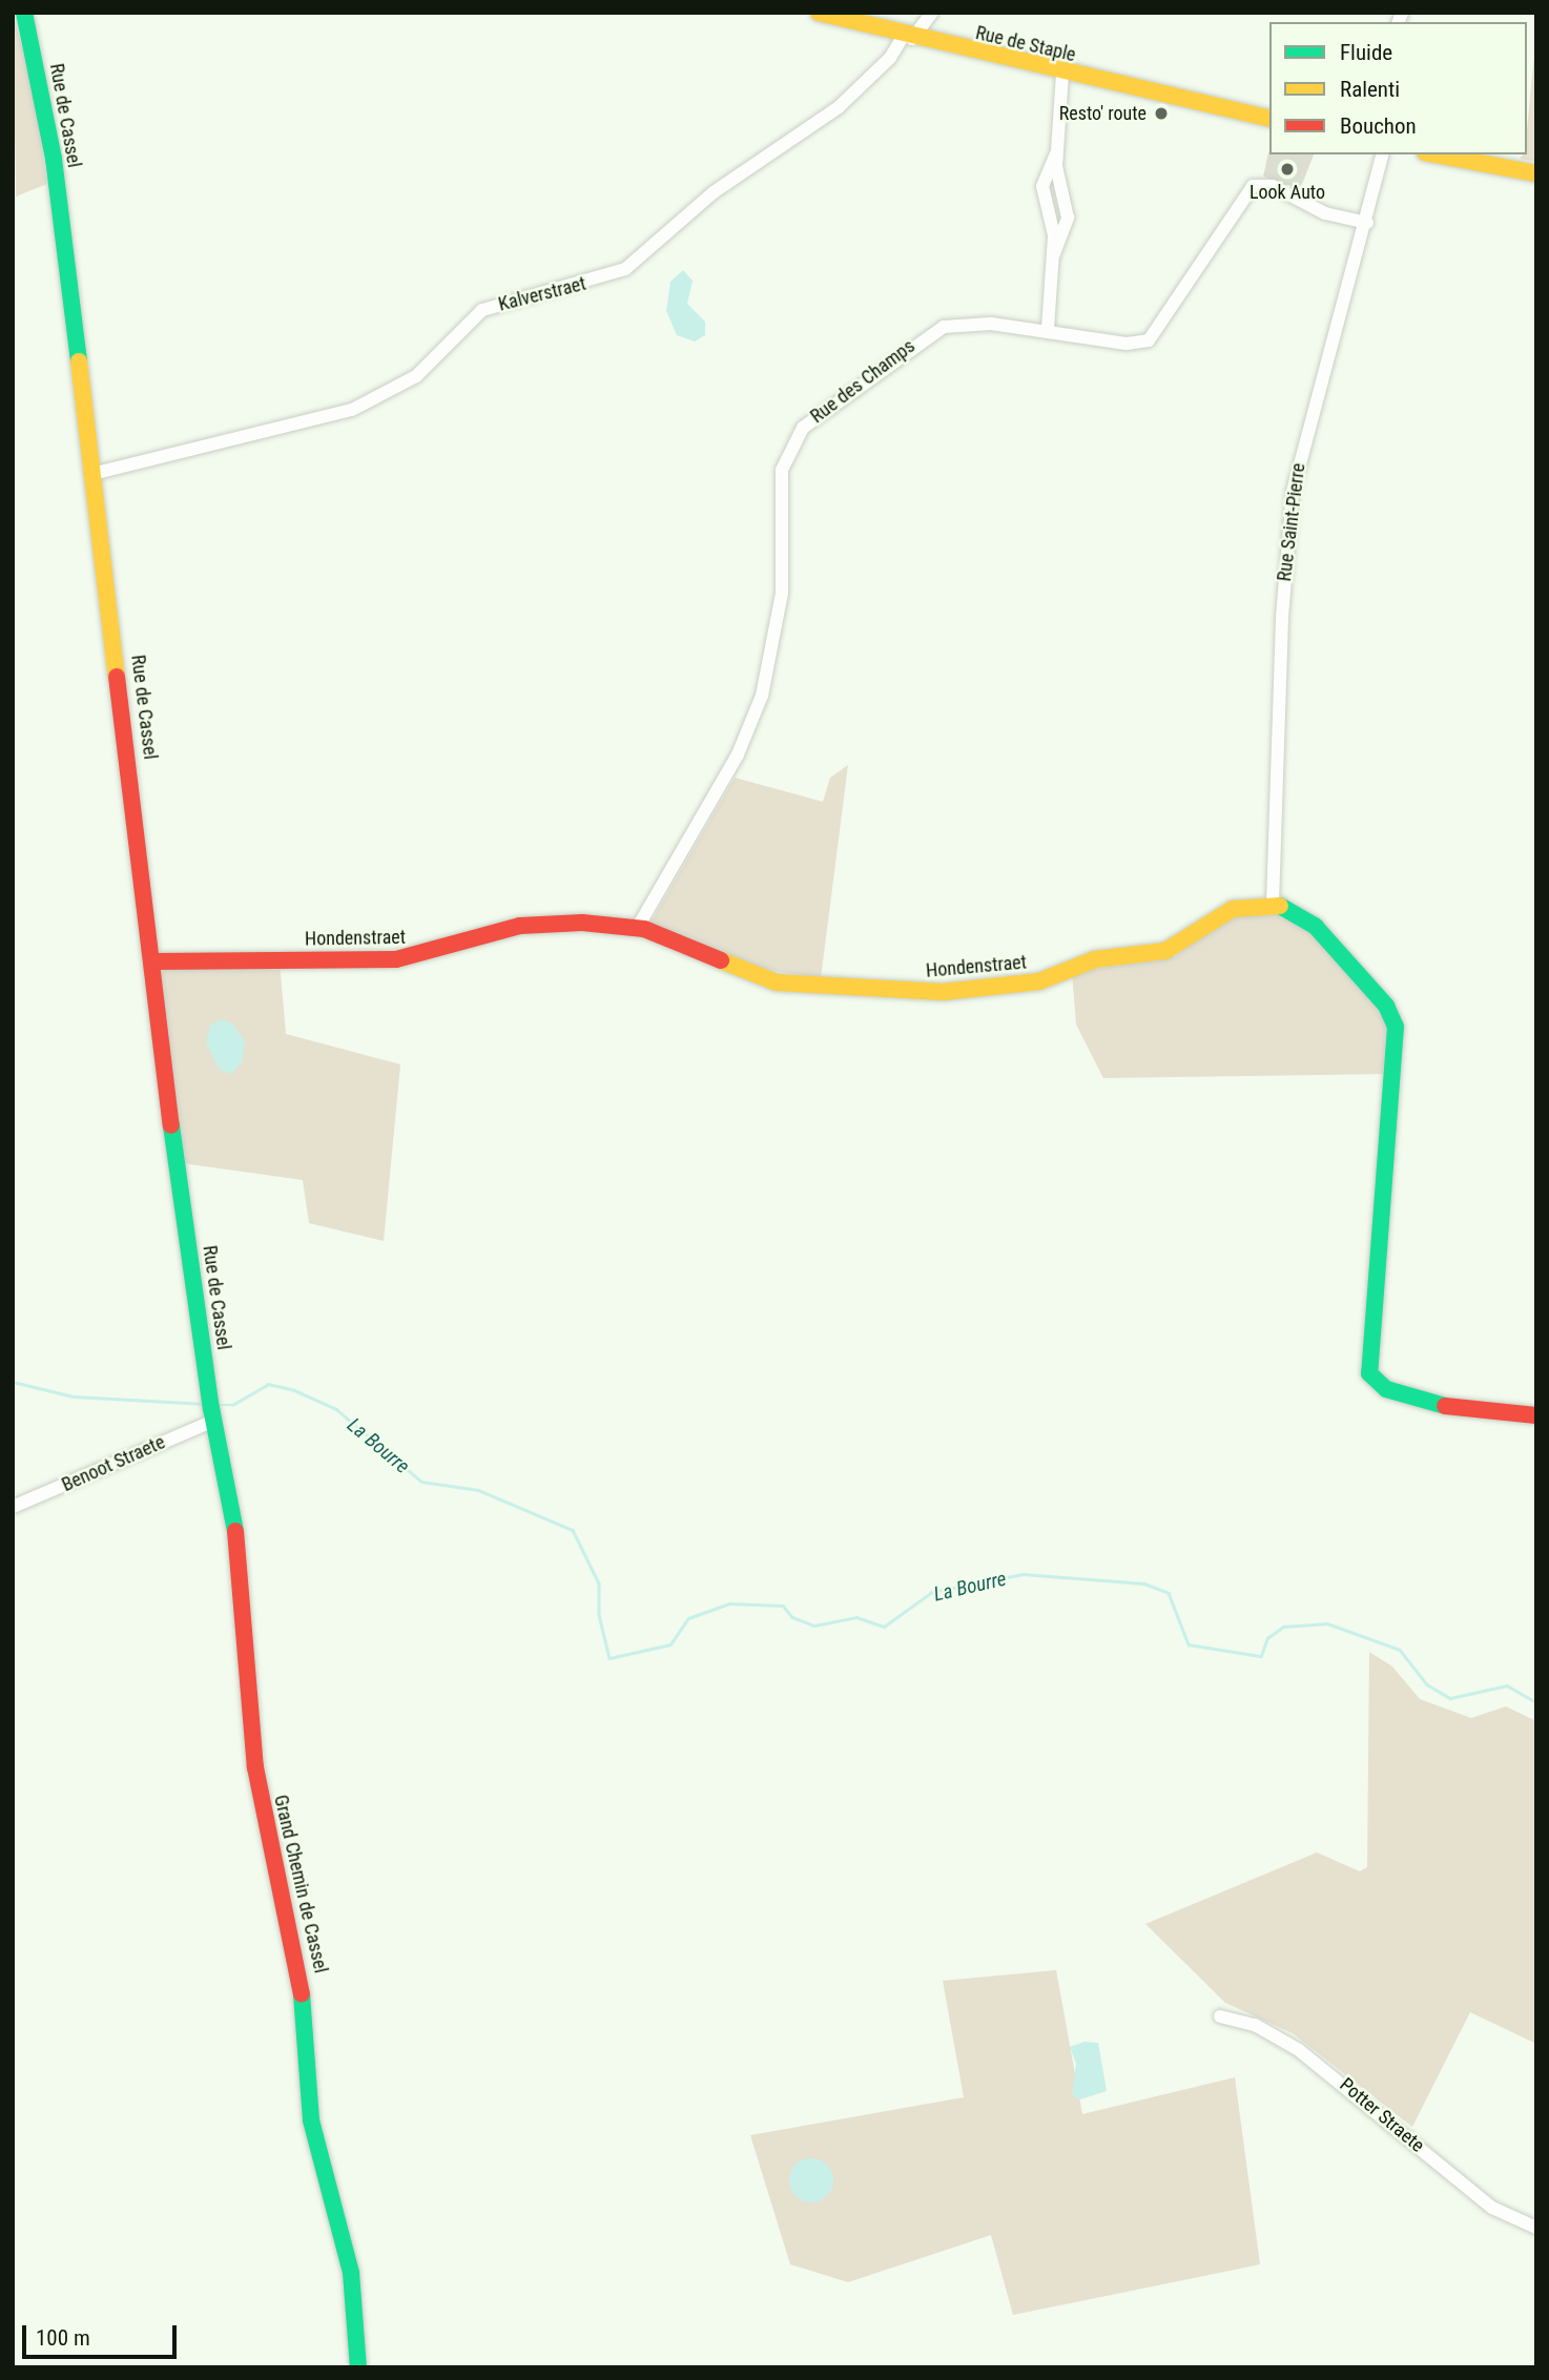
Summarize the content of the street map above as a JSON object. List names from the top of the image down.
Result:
{
  "streets": {
    "street": [
      "Rue de Staple",
      "Rue de Cassel",
      "Kalverstraet",
      "Rue des Champs",
      "Rue Saint-Pierre",
      "Hondenstraet",
      "Benoot Straete",
      "Grand Chemin de Cassel",
      "Potter Straete"
    ]
  },
  "crossings": [
    ["Rue de Staple", "Kalverstraet"],
    ["Rue de Cassel", "Kalverstraet"],
    ["Rue de Cassel", "Hondenstraet"],
    ["Rue de Cassel", "Benoot Straete"],
    ["Rue de Cassel", "Grand Chemin de Cassel"],
    ["Rue des Champs", "Rue Saint-Pierre"],
    ["Rue des Champs", "Hondenstraet"],
    ["Rue Saint-Pierre", "Hondenstraet"],
    ["Benoot Straete", "Grand Chemin de Cassel"]
  ],
  "water": ["La Bourre"],
  "places": ["Resto' route", "Look Auto"],
  "legend": ["Fluide", "Ralenti", "Bouchon"],
  "scale_bar": "100 m"
}
